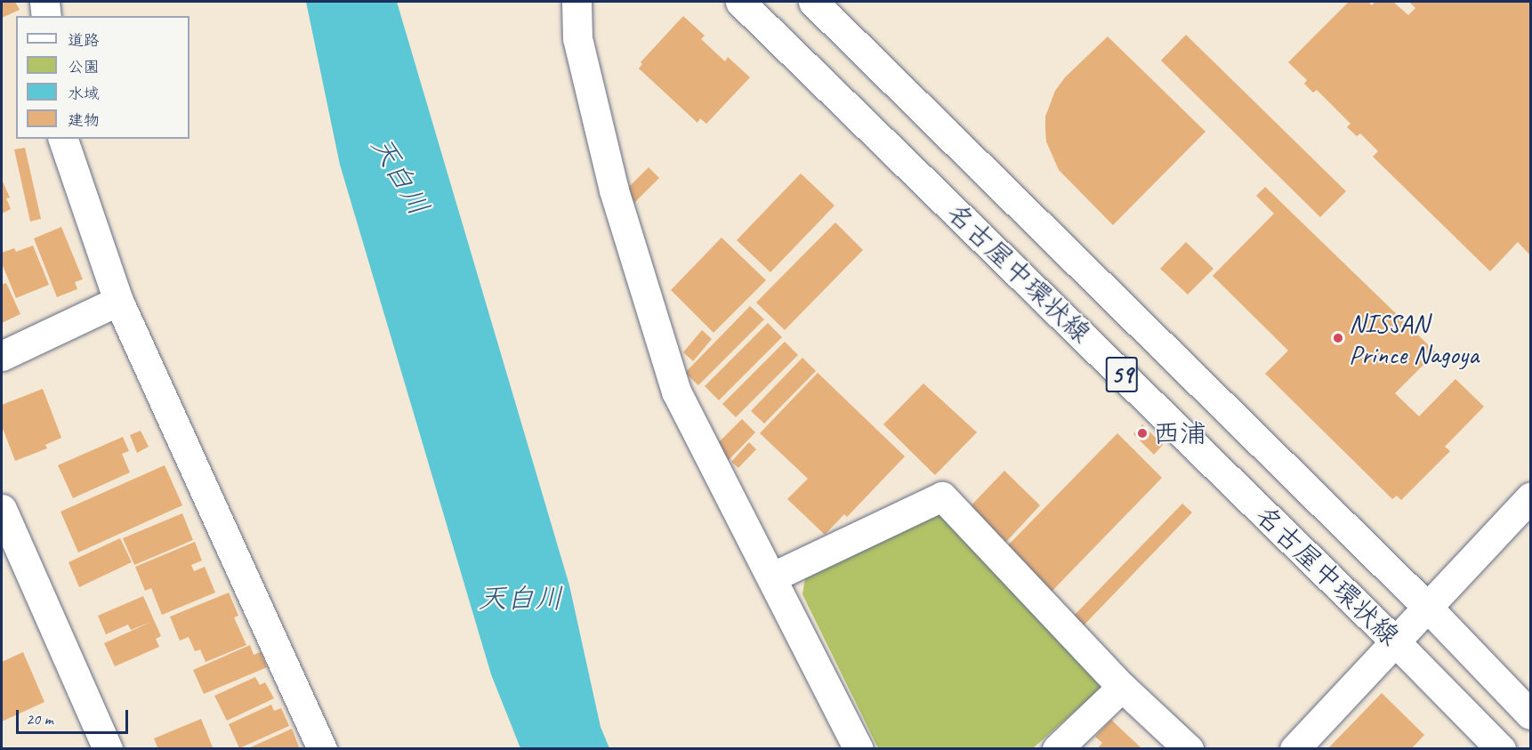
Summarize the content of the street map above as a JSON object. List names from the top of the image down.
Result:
{
  "streets": {
    "street": ["名古屋中環状線", "59"]
  },
  "water": ["天白川"],
  "places": ["NISSAN Prince Nagoya", "西浦"],
  "legend": [
    "道路",
    "公園",
    "水域",
    "建物"
  ],
  "scale_bar": "20 m"
}
